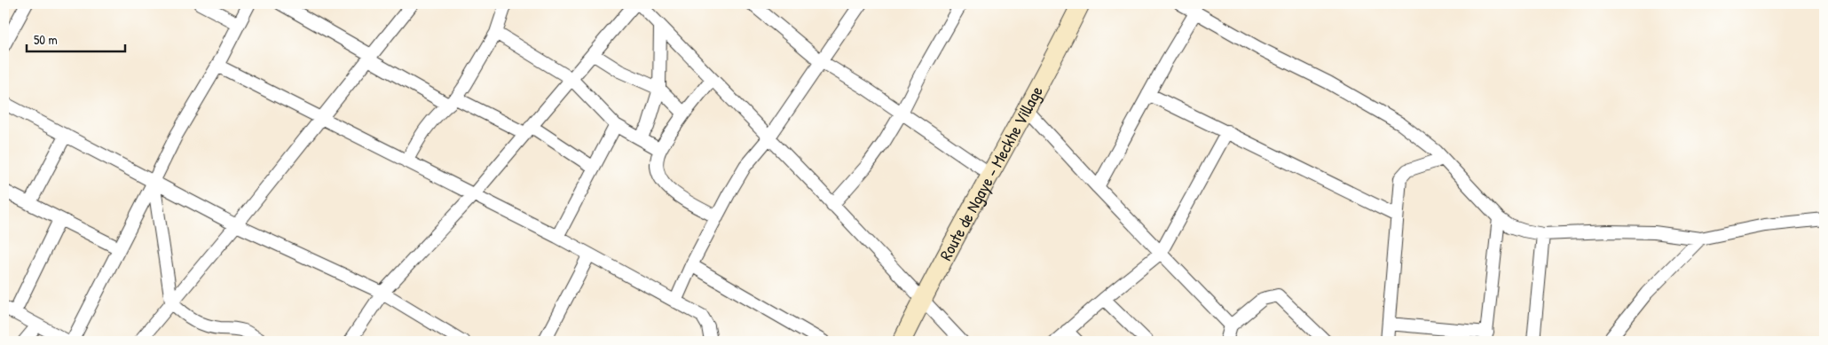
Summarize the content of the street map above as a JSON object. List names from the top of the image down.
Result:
{
  "streets": {
    "main road": ["Route de Ngaye - Meckhe Village"]
  },
  "scale_bar": "50 m"
}
